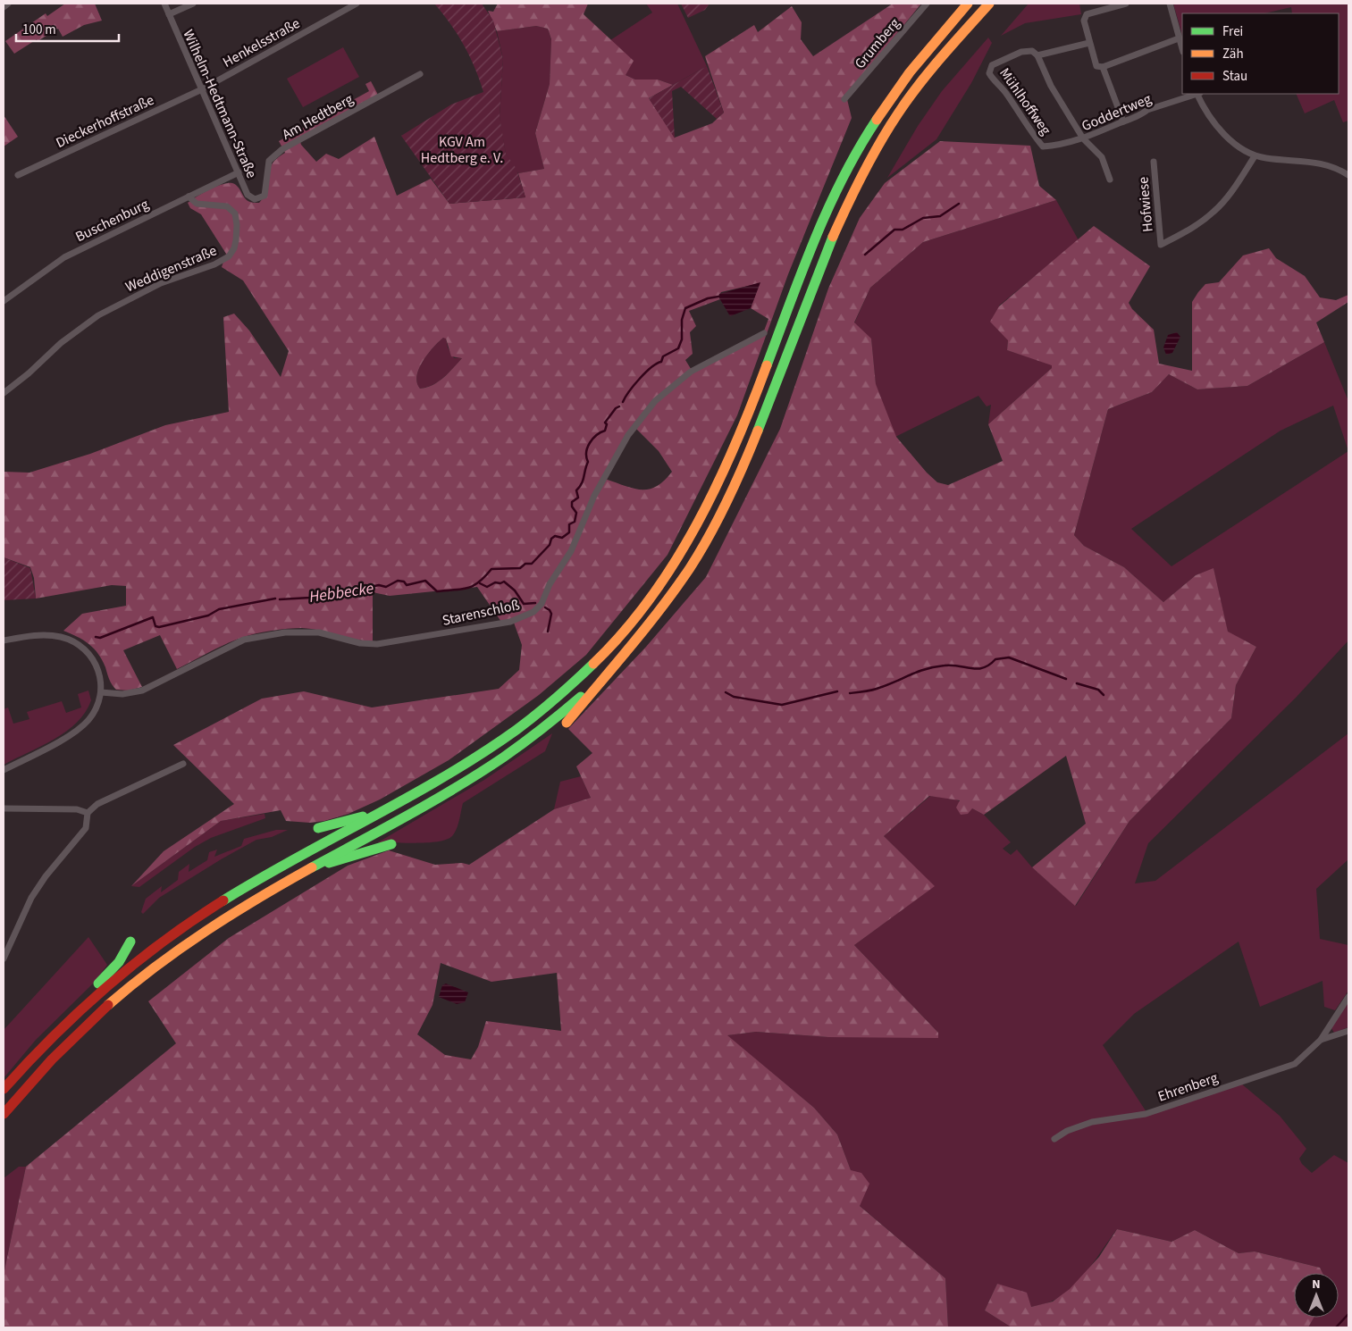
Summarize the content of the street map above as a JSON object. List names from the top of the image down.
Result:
{
  "streets": {
    "street": [
      "Henkelsstraße",
      "Grumberg",
      "Mühlhoffweg",
      "Wilhelm-Hedtmann-Straße",
      "Goddertweg",
      "Am Hedtberg",
      "Dieckerhoffstraße",
      "Hofwiese",
      "Buschenburg",
      "Weddigenstraße",
      "Starenschloß",
      "Ehrenberg"
    ]
  },
  "crossings": [
    ["Henkelsstraße", "Wilhelm-Hedtmann-Straße"],
    ["Henkelsstraße", "Dieckerhoffstraße"],
    ["Mühlhoffweg", "Goddertweg"],
    ["Wilhelm-Hedtmann-Straße", "Am Hedtberg"],
    ["Wilhelm-Hedtmann-Straße", "Dieckerhoffstraße"],
    ["Wilhelm-Hedtmann-Straße", "Buschenburg"],
    ["Buschenburg", "Weddigenstraße"]
  ],
  "water": ["Hebbecke"],
  "parks": ["KGV Am Hedtberg e. V."],
  "legend": ["Frei", "Zäh", "Stau"],
  "scale_bar": "100 m",
  "north": "top"
}
